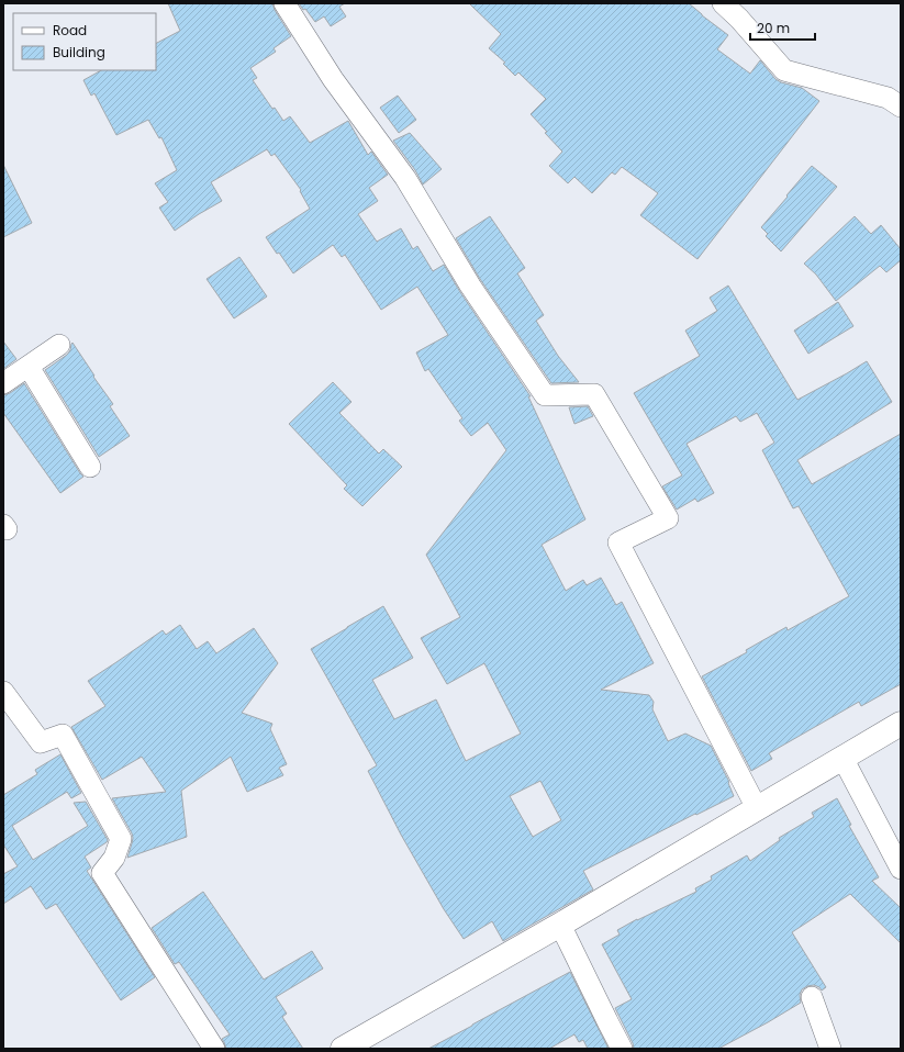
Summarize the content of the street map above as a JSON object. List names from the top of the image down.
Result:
{
  "legend": ["Road", "Building"],
  "scale_bar": "20 m"
}
